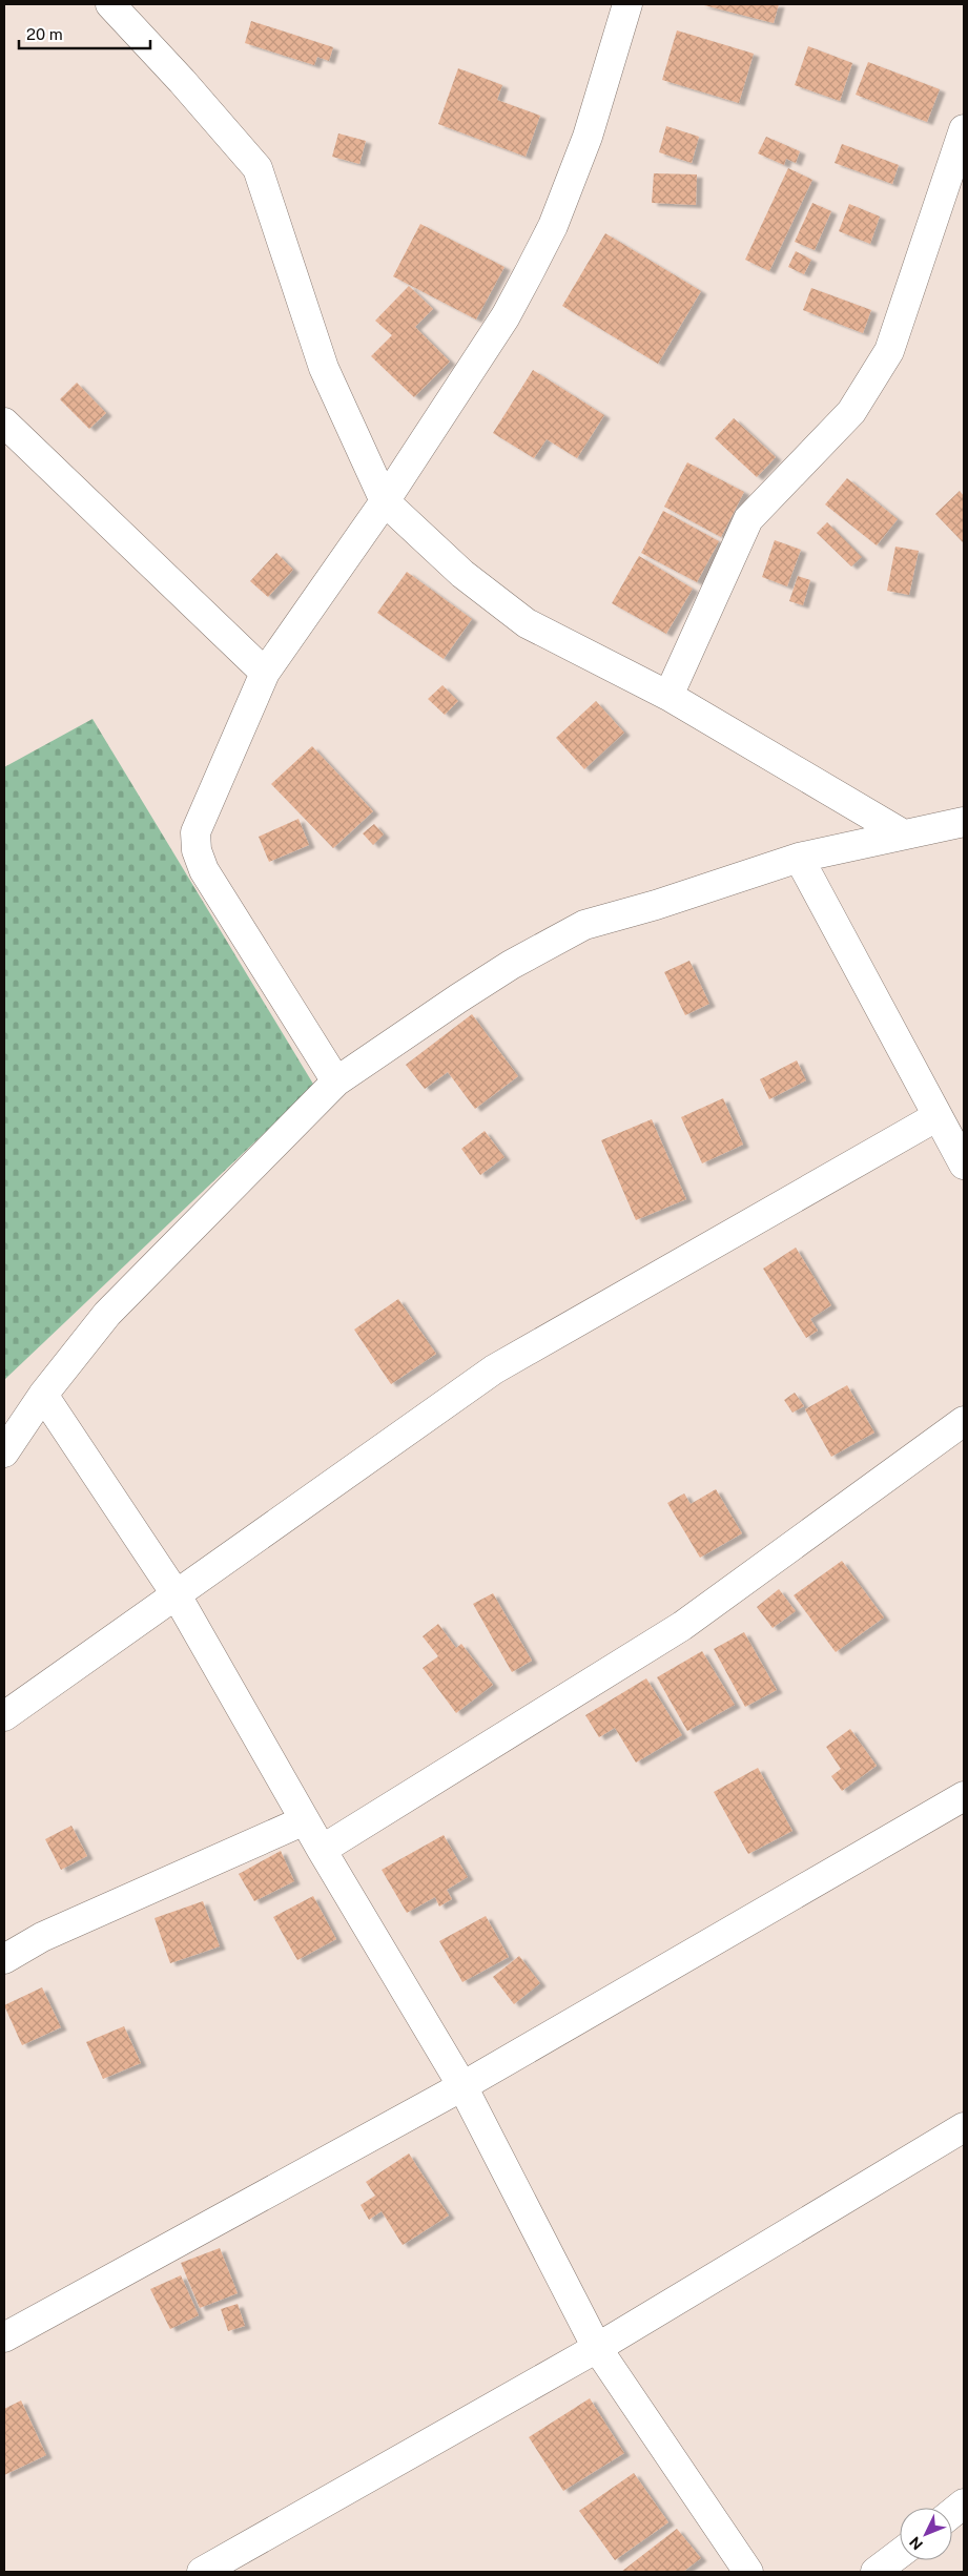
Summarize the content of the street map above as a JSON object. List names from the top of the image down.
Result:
{
  "scale_bar": "20 m",
  "north": "bottom left"
}
